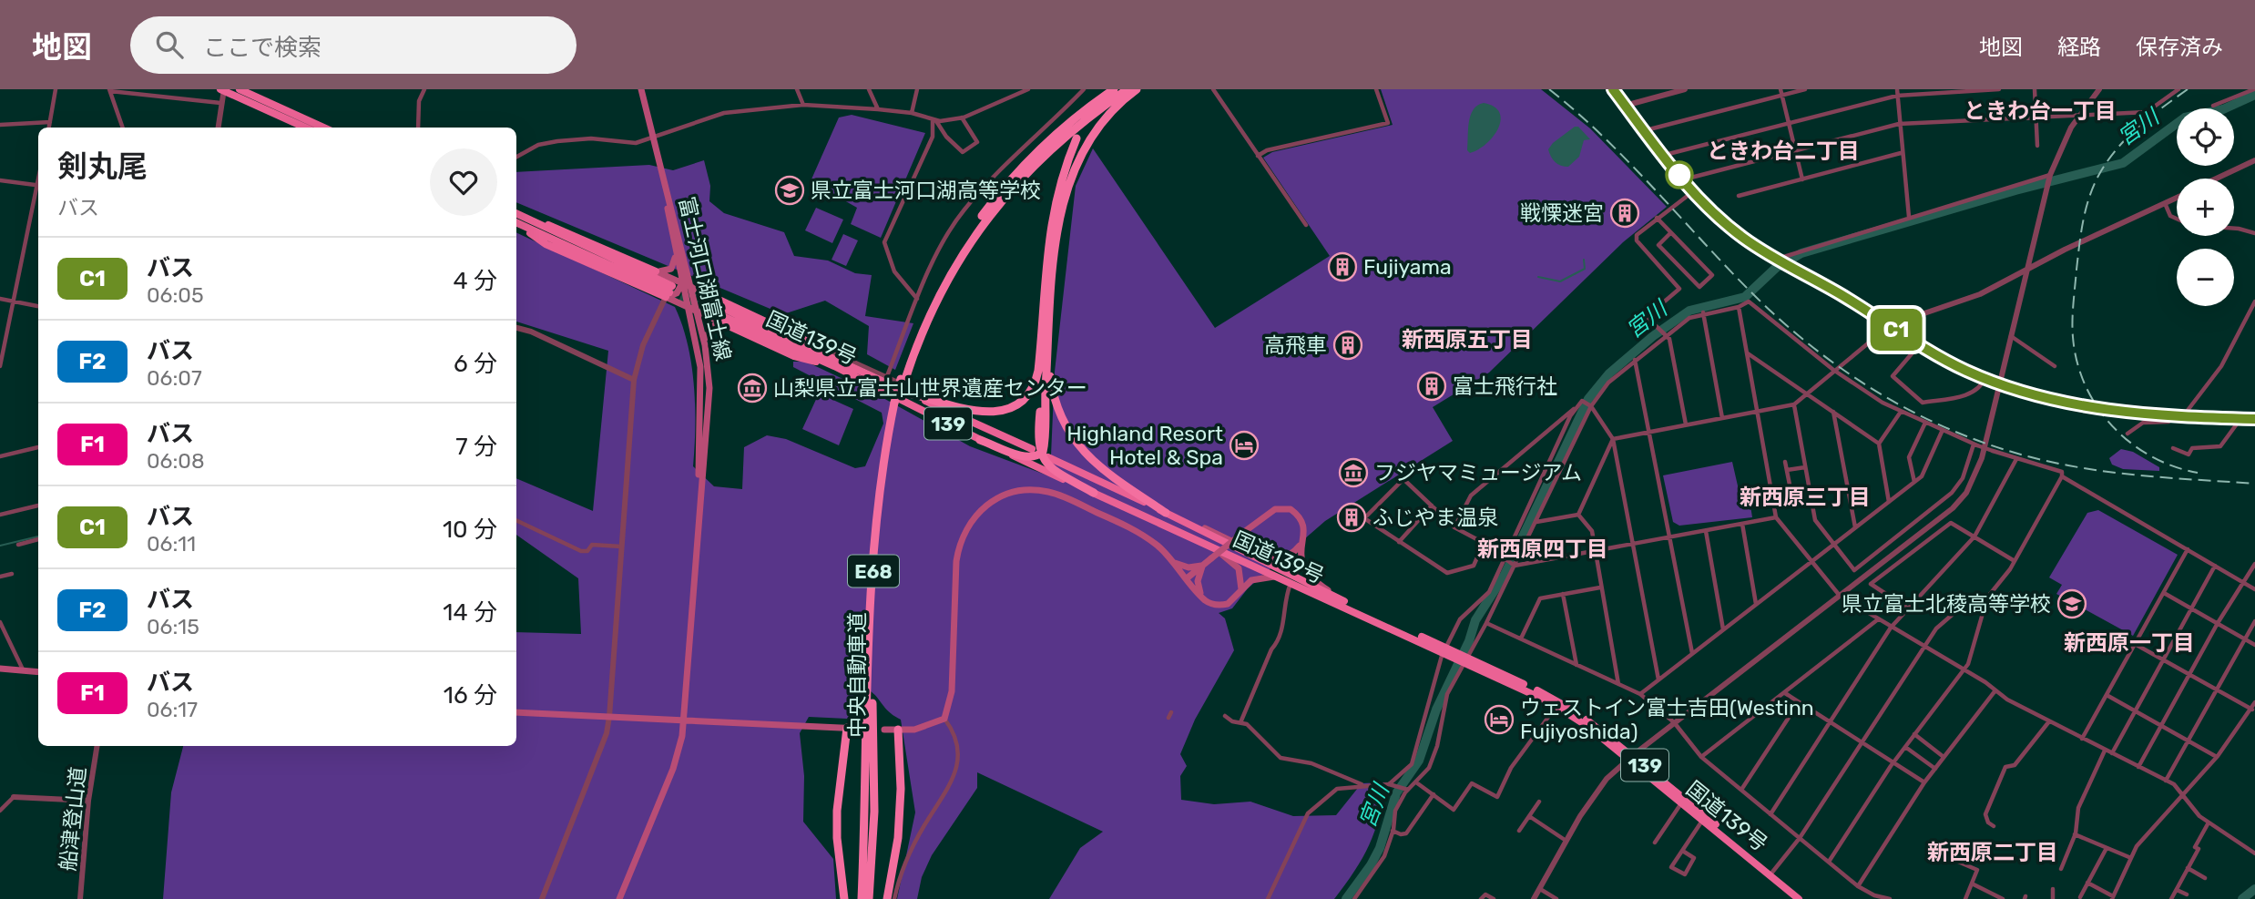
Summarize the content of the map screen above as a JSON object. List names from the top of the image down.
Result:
{
  "streets": {
    "highway": [
      "国道139号",
      "139",
      "E68",
      "中央自動車道"
    ],
    "main road": ["富士河口湖富士線"],
    "street": ["船津登山道"]
  },
  "districts": [
    "ときわ台一丁目",
    "ときわ台二丁目",
    "新西原五丁目",
    "新西原三丁目",
    "新西原四丁目",
    "新西原一丁目",
    "新西原二丁目"
  ],
  "water": ["宮川"],
  "places": {
    "school or university": ["県立富士河口湖高等学校", "県立富士北稜高等学校"],
    "building": [
      "戦慄迷宮",
      "Fujiyama",
      "高飛車",
      "富士飛行社",
      "ふじやま温泉"
    ],
    "museum": ["山梨県立富士山世界遺産センター", "フジヤマミュージアム"],
    "hotel": ["Highland Resort Hotel & Spa", "ウェストイン富士吉田(Westinn Fujiyoshida)"]
  },
  "lines": ["bus line C1"],
  "page": {
    "header": "地図",
    "search": "ここで検索",
    "nav": ["地図", "経路", "保存済み"],
    "on_map": "C1",
    "map_buttons": ["+", "−"],
    "heading": ["剣丸尾", "バス"],
    "list": [
      {
        "mark": "C1",
        "name": "バス",
        "note": "06:05",
        "value": "4 分"
      },
      {
        "mark": "F2",
        "name": "バス",
        "note": "06:07",
        "value": "6 分"
      },
      {
        "mark": "F1",
        "name": "バス",
        "note": "06:08",
        "value": "7 分"
      },
      {
        "mark": "C1",
        "name": "バス",
        "note": "06:11",
        "value": "10 分"
      },
      {
        "mark": "F2",
        "name": "バス",
        "note": "06:15",
        "value": "14 分"
      },
      {
        "mark": "F1",
        "name": "バス",
        "note": "06:17",
        "value": "16 分"
      }
    ]
  }
}
